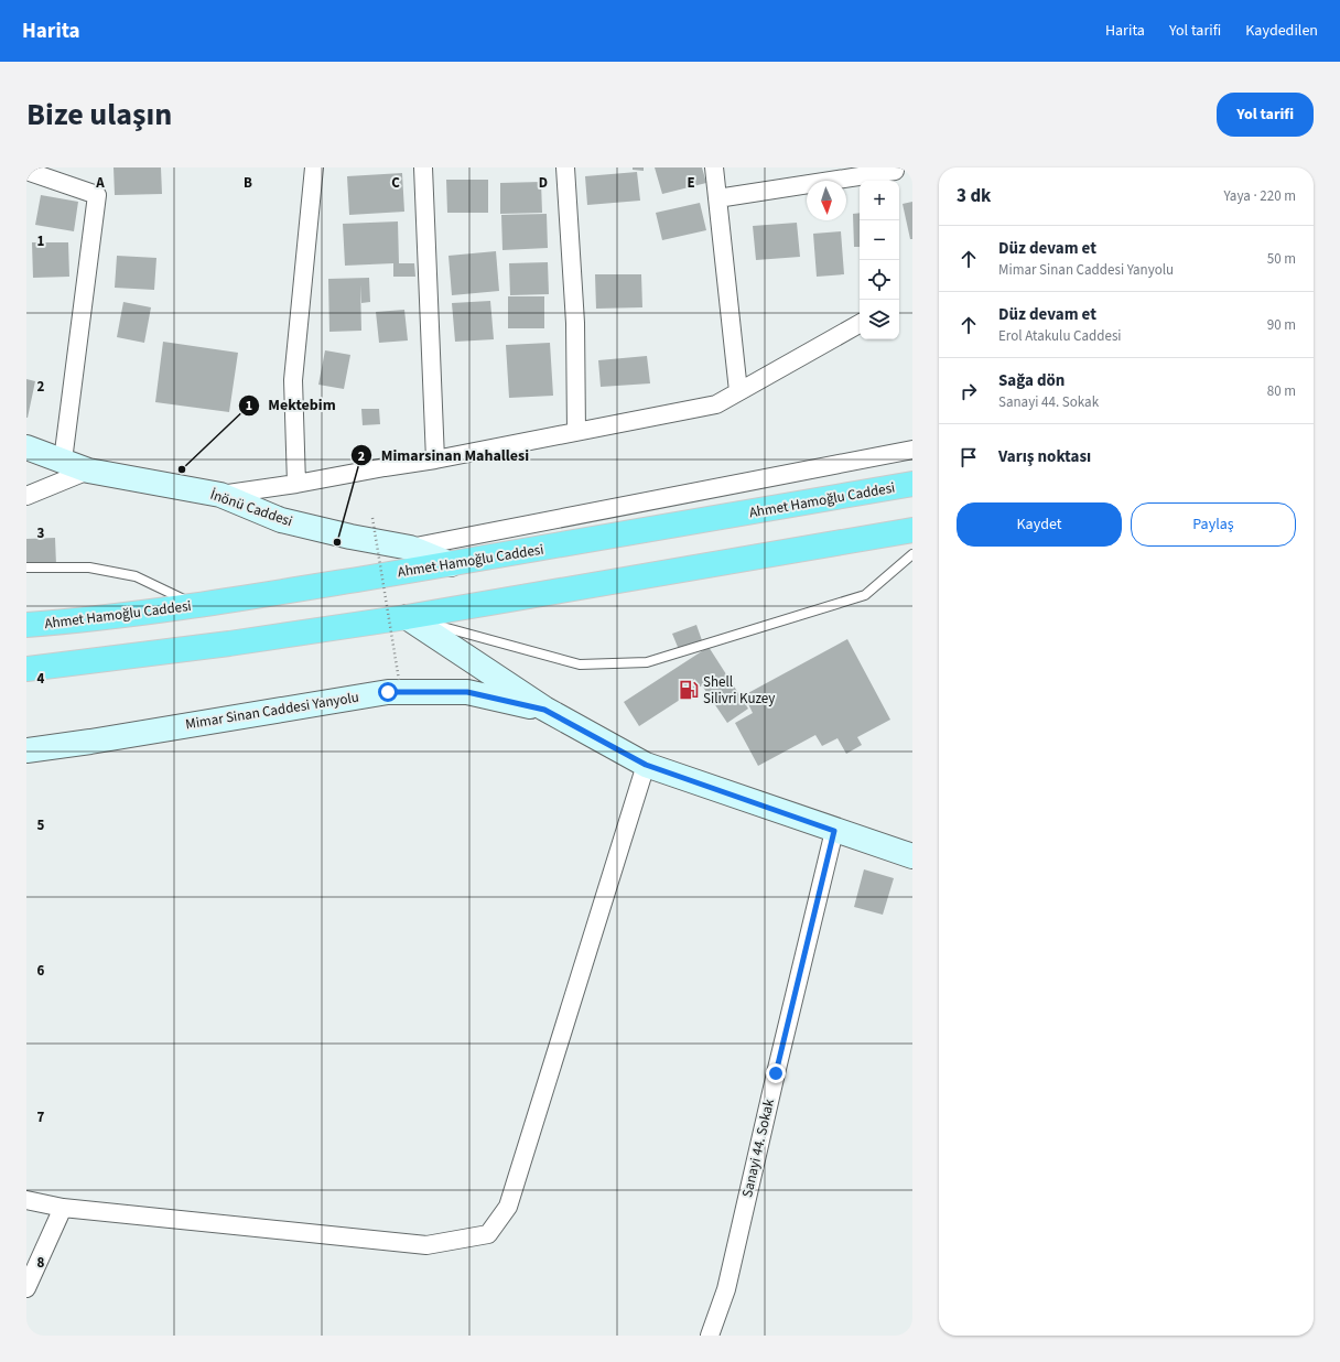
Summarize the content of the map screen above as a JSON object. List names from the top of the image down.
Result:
{
  "streets": {
    "highway": ["Ahmet Hamoğlu Caddesi"],
    "main road": ["İnönü Caddesi", "Mimar Sinan Caddesi Yanyolu"],
    "street": ["Sanayi 44. Sokak"]
  },
  "crossings": [
    ["Ahmet Hamoğlu Caddesi", "İnönü Caddesi"]
  ],
  "places": {
    "other": ["Mektebim", "Mimarsinan Mahallesi"],
    "fuel station": ["Shell Silivri Kuzey"]
  },
  "north": "bottom",
  "page": {
    "header": "Harita",
    "nav": ["Harita", "Yol tarifi", "Kaydedilen"],
    "title": "Bize ulaşın",
    "buttons": [
      "Yol tarifi",
      ["Kaydet", "Paylaş"]
    ],
    "heading": ["3 dk", "Yaya · 220 m"],
    "map_buttons": ["+", "−"],
    "list": [
      ["Düz devam et", "Mimar Sinan Caddesi Yanyolu", "50 m"],
      ["Düz devam et", "Erol Atakulu Caddesi", "90 m"],
      ["Sağa dön", "Sanayi 44. Sokak", "80 m"],
      "Varış noktası"
    ]
  },
  "grid": {
    "columns": [
      "A",
      "B",
      "C",
      "D",
      "E"
    ],
    "rows": [
      "1",
      "2",
      "3",
      "4",
      "5",
      "6",
      "7",
      "8"
    ]
  }
}
